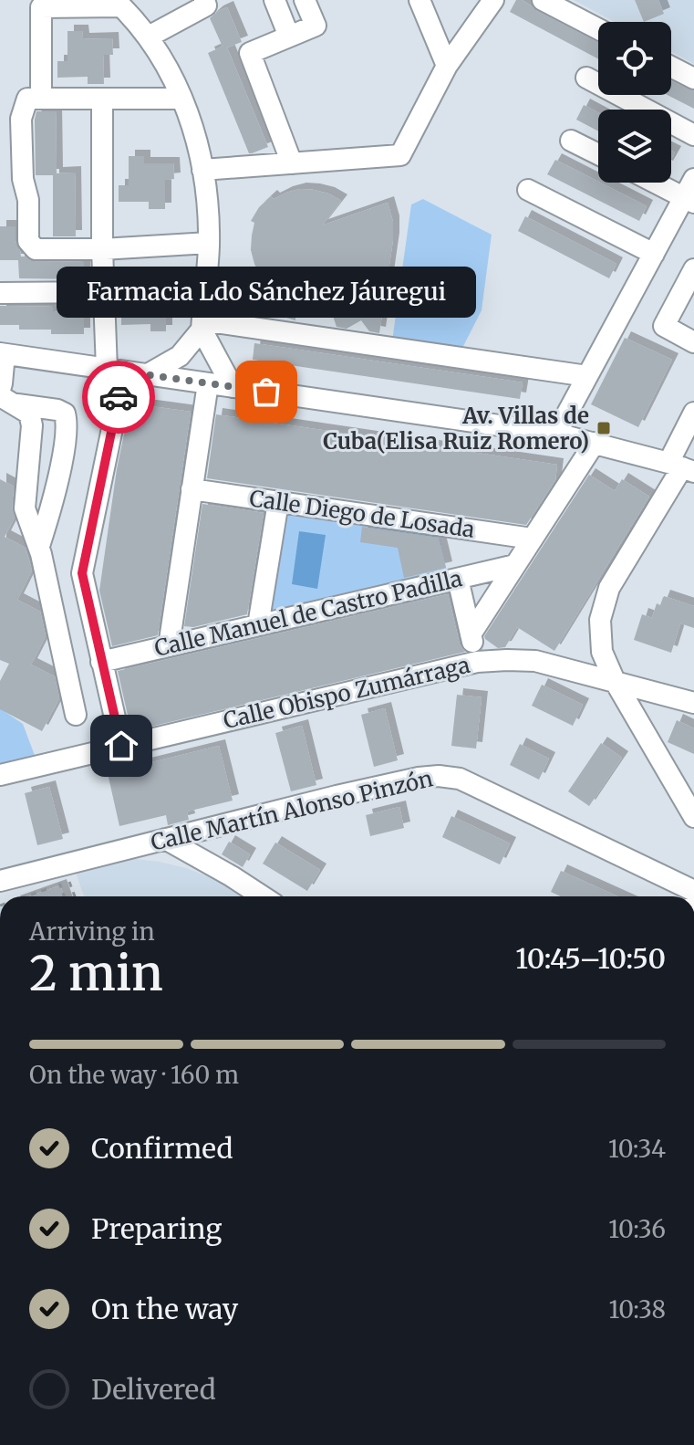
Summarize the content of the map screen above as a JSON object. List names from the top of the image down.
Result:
{
  "streets": {
    "street": [
      "Calle Diego de Losada",
      "Calle Manuel de Castro Padilla",
      "Calle Obispo Zumárraga",
      "Calle Martín Alonso Pinzón"
    ]
  },
  "places": {
    "other": ["Farmacia Ldo Sánchez Jáuregui"],
    "transit": ["Av. Villas de Cuba(Elisa Ruiz Romero)"]
  },
  "page": {
    "bubble": "Farmacia Ldo Sánchez Jáuregui",
    "heading": ["2 min", "Arriving in", "10:45–10:50"],
    "bar": "On the way · 160 m",
    "list": [
      ["Confirmed", "10:34"],
      ["Preparing", "10:36"],
      ["On the way", "10:38"],
      "Delivered"
    ]
  }
}
